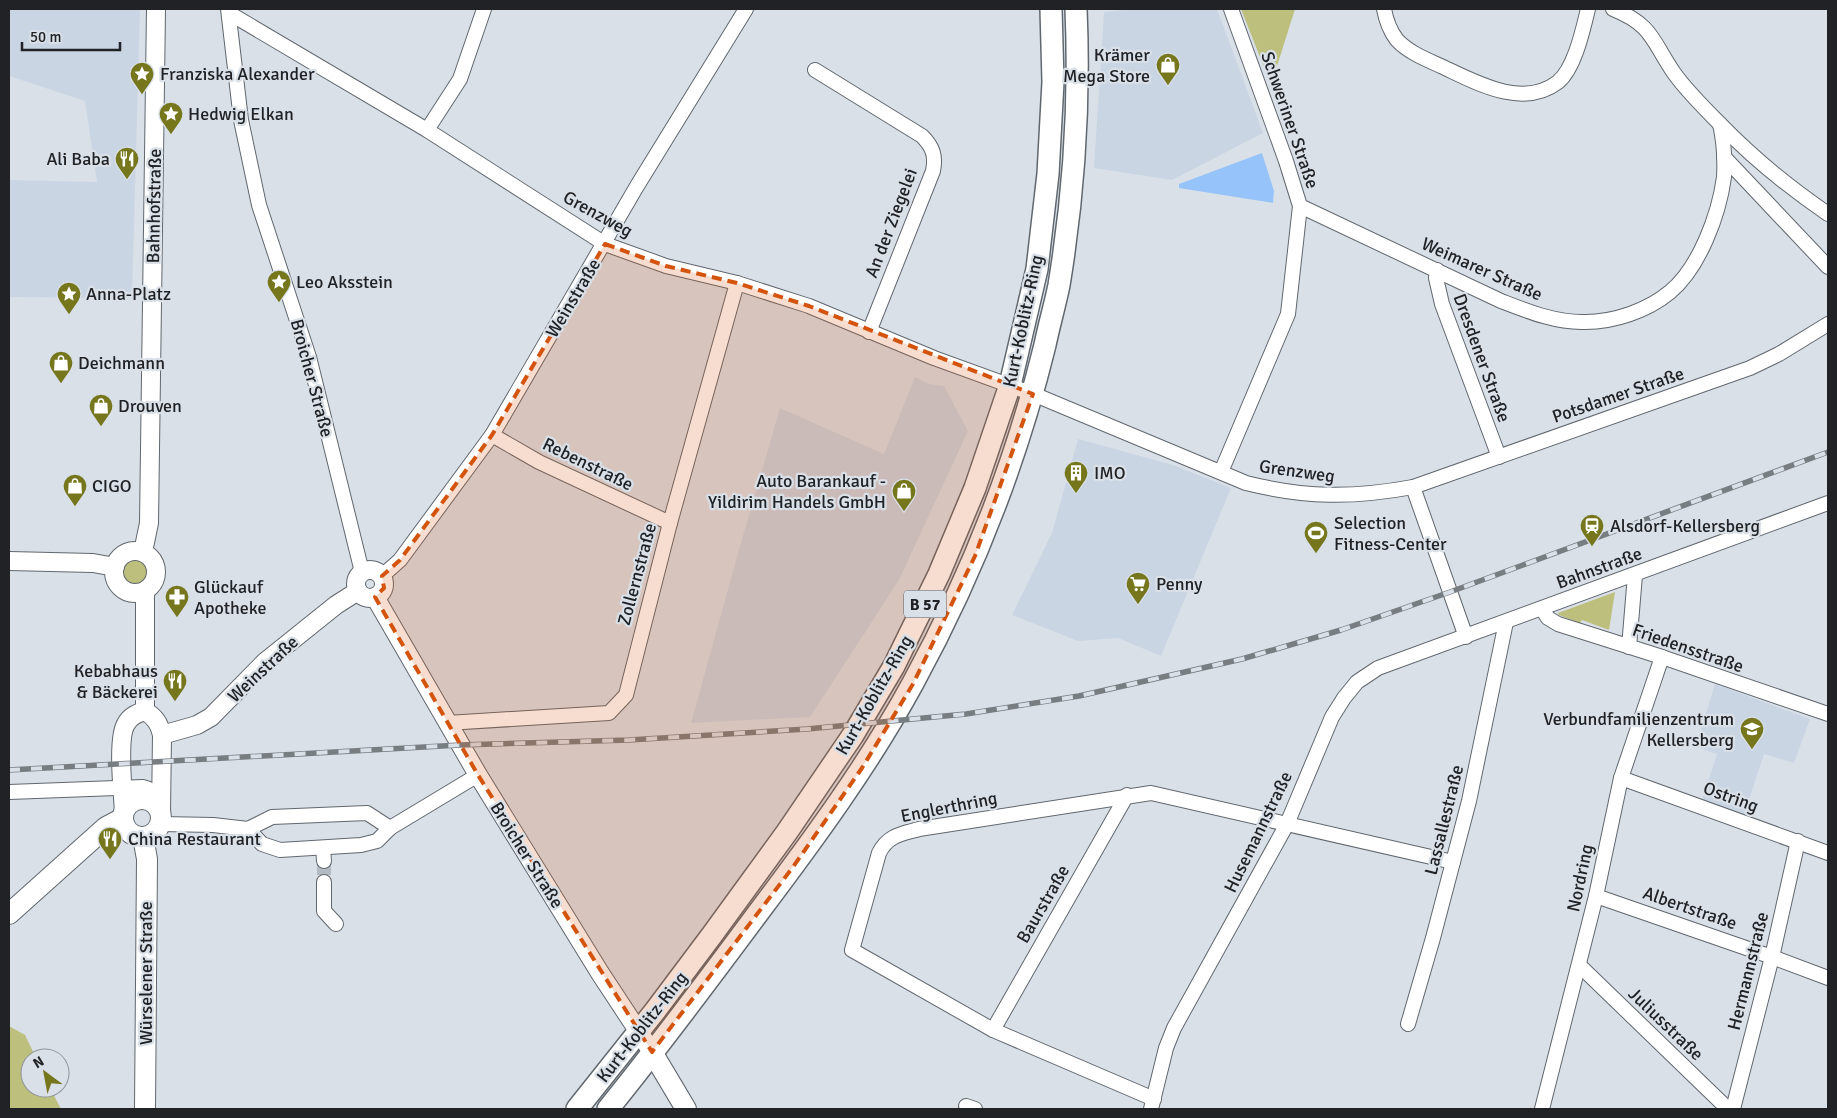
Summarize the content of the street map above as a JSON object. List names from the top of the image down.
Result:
{
  "streets": {
    "main road": [
      "Kurt-Koblitz-Ring",
      "Broicher Straße",
      "B 57",
      "Würselener Straße"
    ],
    "street": [
      "Schweriner Straße",
      "Bahnhofstraße",
      "Grenzweg",
      "An der Ziegelei",
      "Weimarer Straße",
      "Weinstraße",
      "Dresdener Straße",
      "Potsdamer Straße",
      "Rebenstraße",
      "Bahnstraße",
      "Zollernstraße",
      "Friedensstraße",
      "Ostring",
      "Englerthring",
      "Lassallestraße",
      "Husemannstraße",
      "Nordring",
      "Baurstraße",
      "Albertstraße",
      "Hermannstraße",
      "Juliusstraße"
    ]
  },
  "crossings": [
    ["Schweriner Straße", "Grenzweg"],
    ["Schweriner Straße", "Weimarer Straße"],
    ["Grenzweg", "An der Ziegelei"],
    ["Grenzweg", "Weinstraße"],
    ["Grenzweg", "Kurt-Koblitz-Ring"],
    ["Grenzweg", "Broicher Straße"],
    ["Grenzweg", "Potsdamer Straße"],
    ["Grenzweg", "Zollernstraße"],
    ["Weimarer Straße", "Dresdener Straße"],
    ["Weinstraße", "Broicher Straße"],
    ["Weinstraße", "Rebenstraße"],
    ["Kurt-Koblitz-Ring", "Broicher Straße"],
    ["Dresdener Straße", "Potsdamer Straße"],
    ["Broicher Straße", "Zollernstraße"],
    ["Rebenstraße", "Zollernstraße"],
    ["Bahnstraße", "Friedensstraße"],
    ["Bahnstraße", "Lassallestraße"],
    ["Bahnstraße", "Husemannstraße"],
    ["Friedensstraße", "Nordring"],
    ["Ostring", "Nordring"],
    ["Ostring", "Hermannstraße"],
    ["Englerthring", "Lassallestraße"],
    ["Englerthring", "Husemannstraße"],
    ["Englerthring", "Baurstraße"],
    ["Nordring", "Albertstraße"],
    ["Nordring", "Juliusstraße"],
    ["Albertstraße", "Hermannstraße"]
  ],
  "places": {
    "shop": [
      "Krämer Mega Store",
      "Deichmann",
      "Drouven",
      "CIGO",
      "Auto Barankauf - Yildirim Handels GmbH"
    ],
    "place": [
      "Franziska Alexander",
      "Hedwig Elkan",
      "Leo Aksstein",
      "Anna-Platz"
    ],
    "restaurant": ["Ali Baba", "Kebabhaus & Bäckerei", "China Restaurant"],
    "building": ["IMO"],
    "station": ["Alsdorf-Kellersberg"],
    "sports": ["Selection Fitness-Center"],
    "supermarket": ["Penny"],
    "pharmacy": ["Glückauf Apotheke"],
    "school or university": ["Verbundfamilienzentrum Kellersberg"]
  },
  "scale_bar": "50 m",
  "north": "top left"
}
